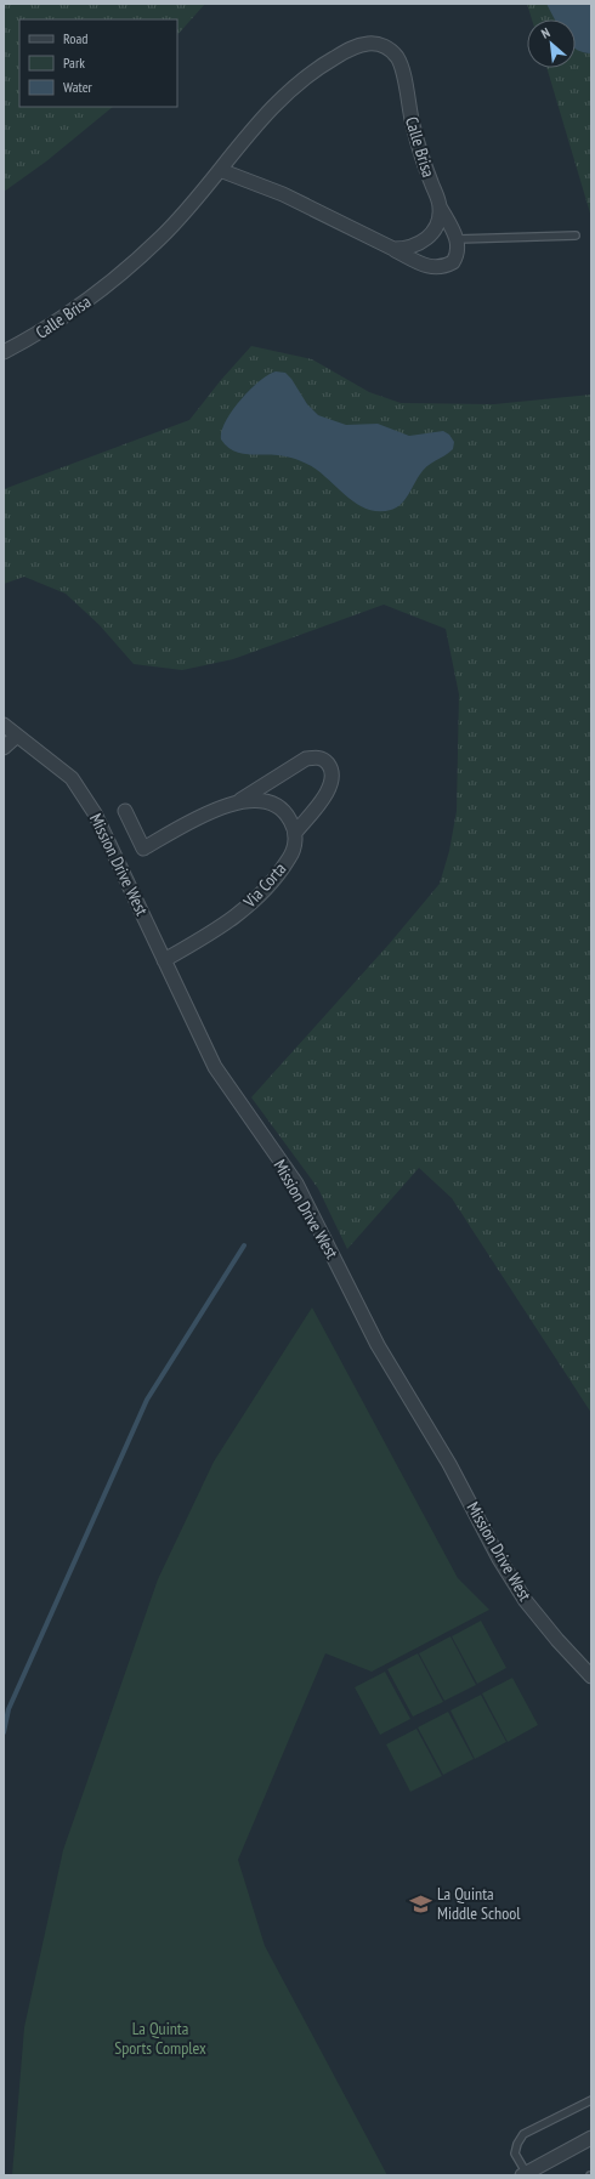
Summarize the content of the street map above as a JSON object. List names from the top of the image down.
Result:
{
  "streets": {
    "street": ["Calle Brisa", "Mission Drive West", "Via Corta"]
  },
  "crossings": [
    ["Mission Drive West", "Via Corta"]
  ],
  "parks": ["La Quinta Sports Complex"],
  "places": {
    "school or university": ["La Quinta Middle School"]
  },
  "legend": ["Road", "Park", "Water"],
  "north": "top left"
}
